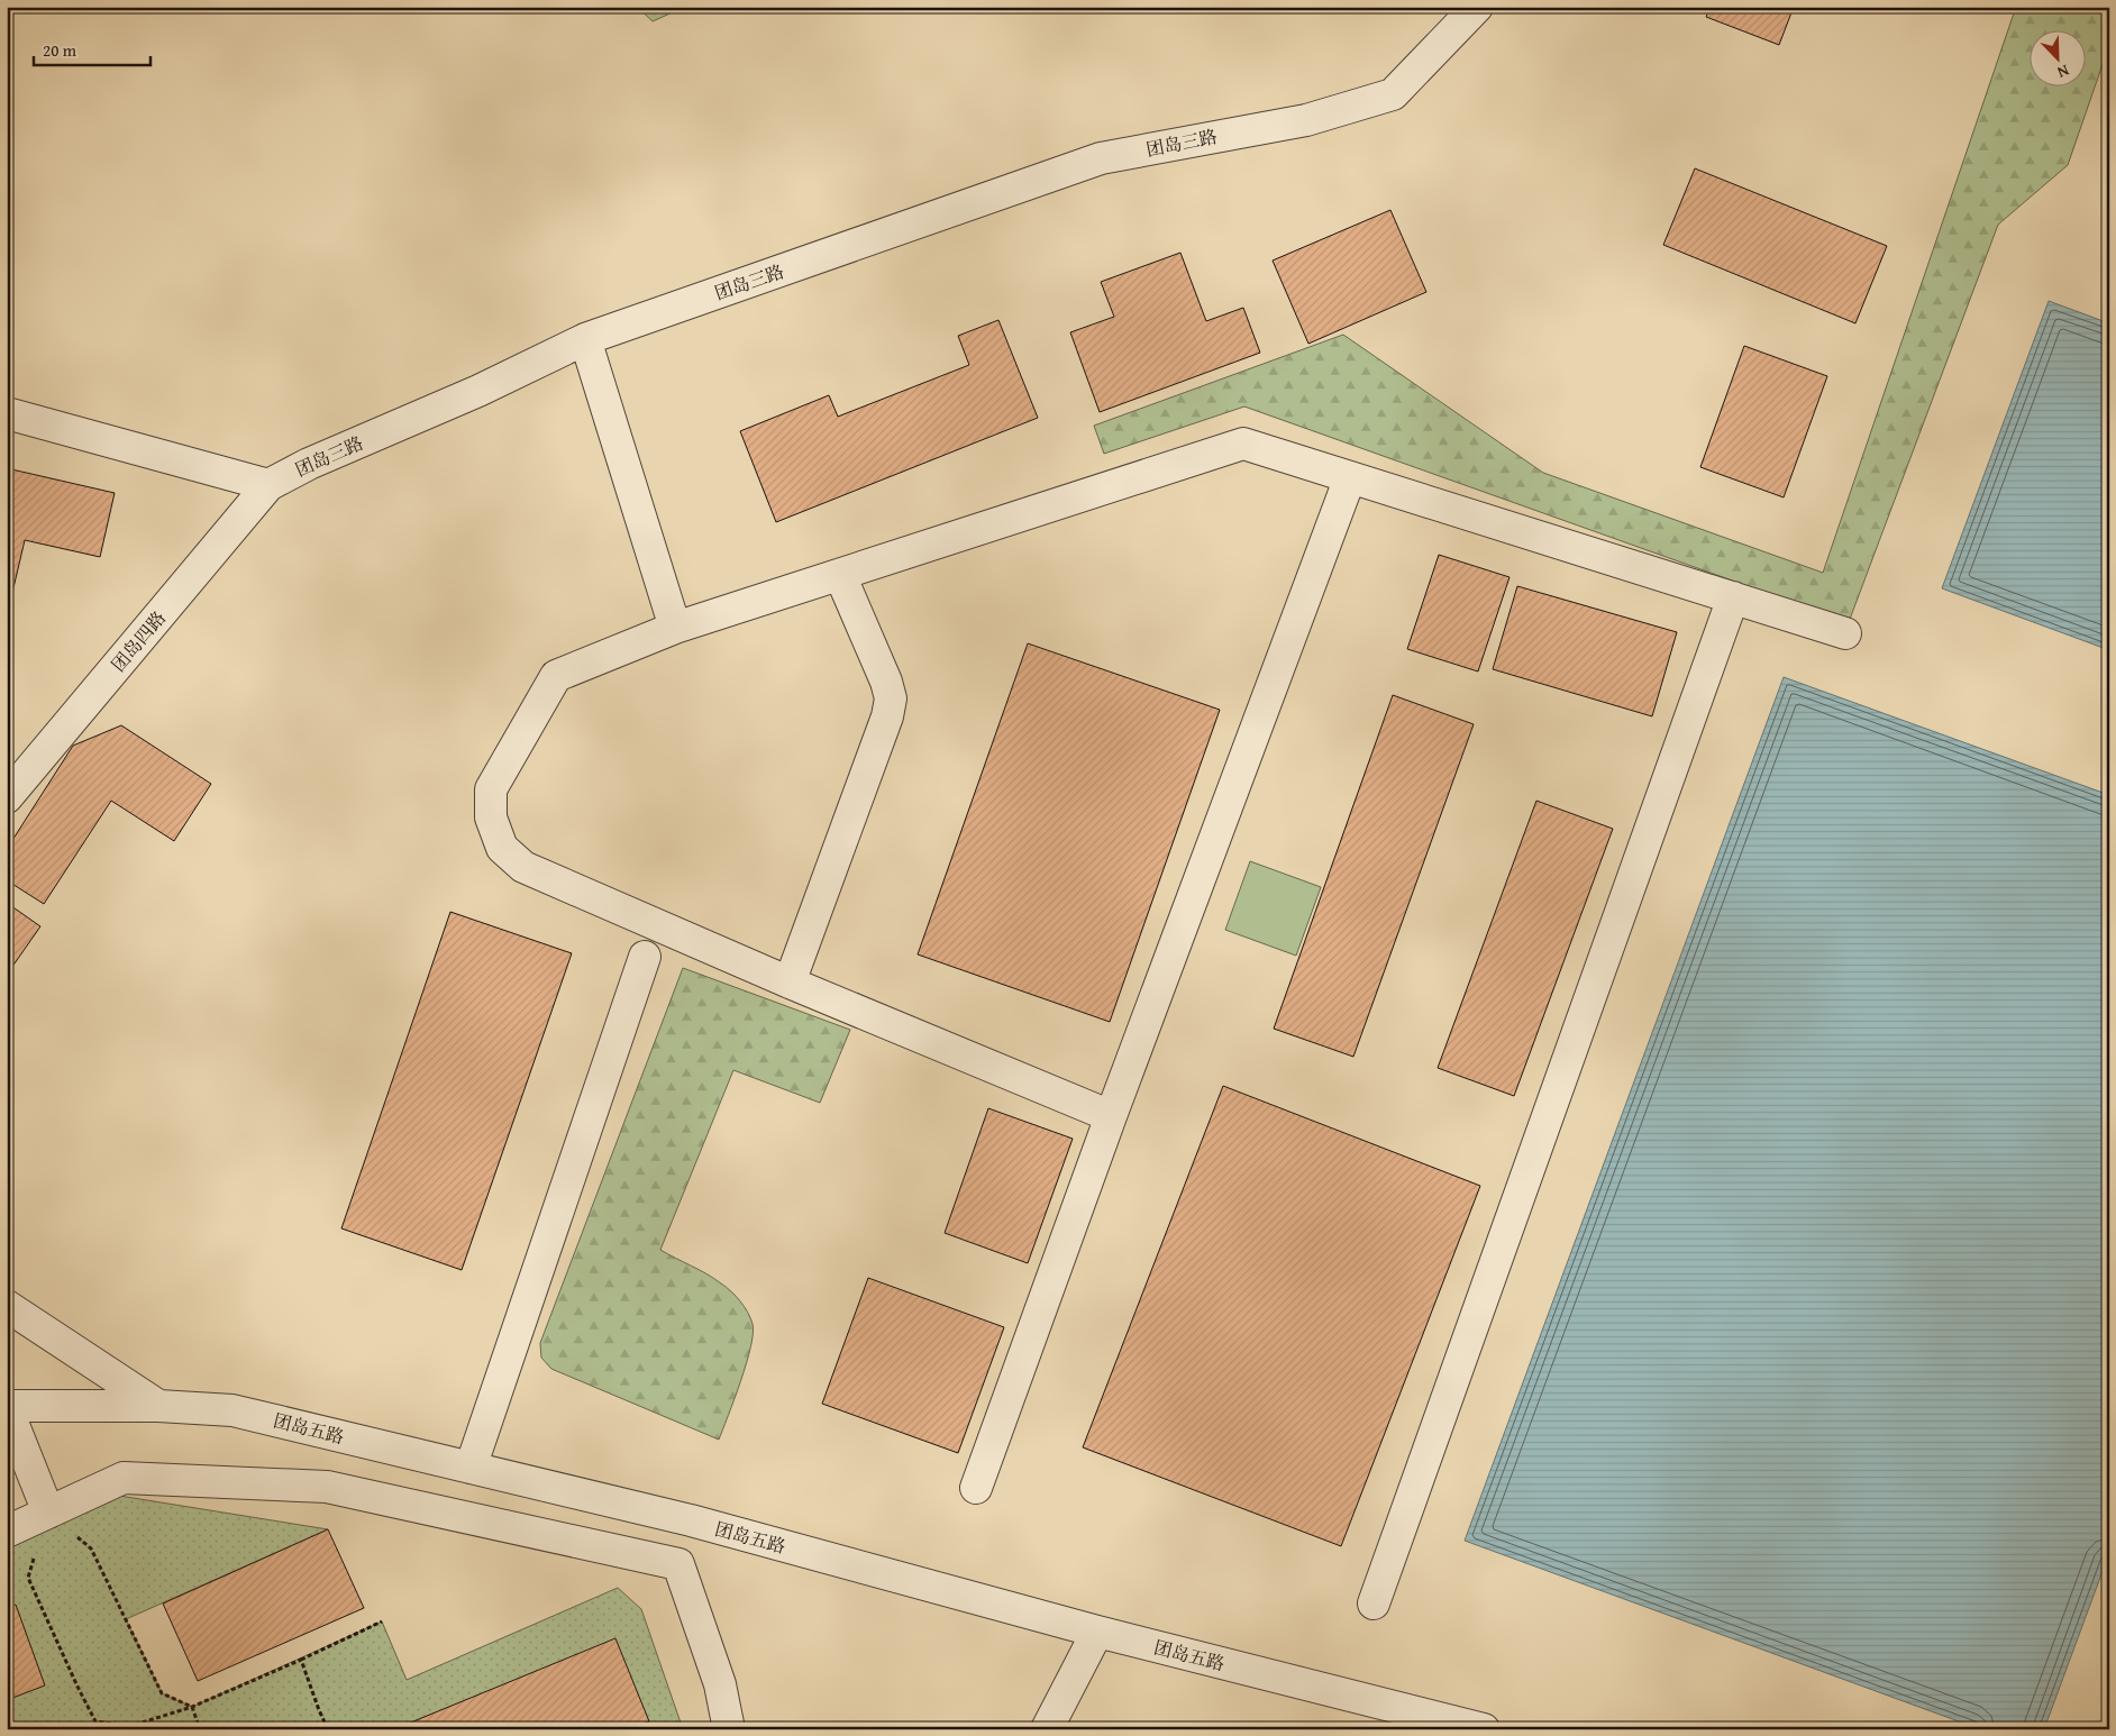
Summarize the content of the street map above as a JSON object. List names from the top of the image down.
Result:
{
  "streets": {
    "street": ["团岛三路", "团岛四路", "团岛五路"]
  },
  "crossings": [
    ["团岛三路", "团岛四路"]
  ],
  "scale_bar": "20 m",
  "north": "bottom right"
}
